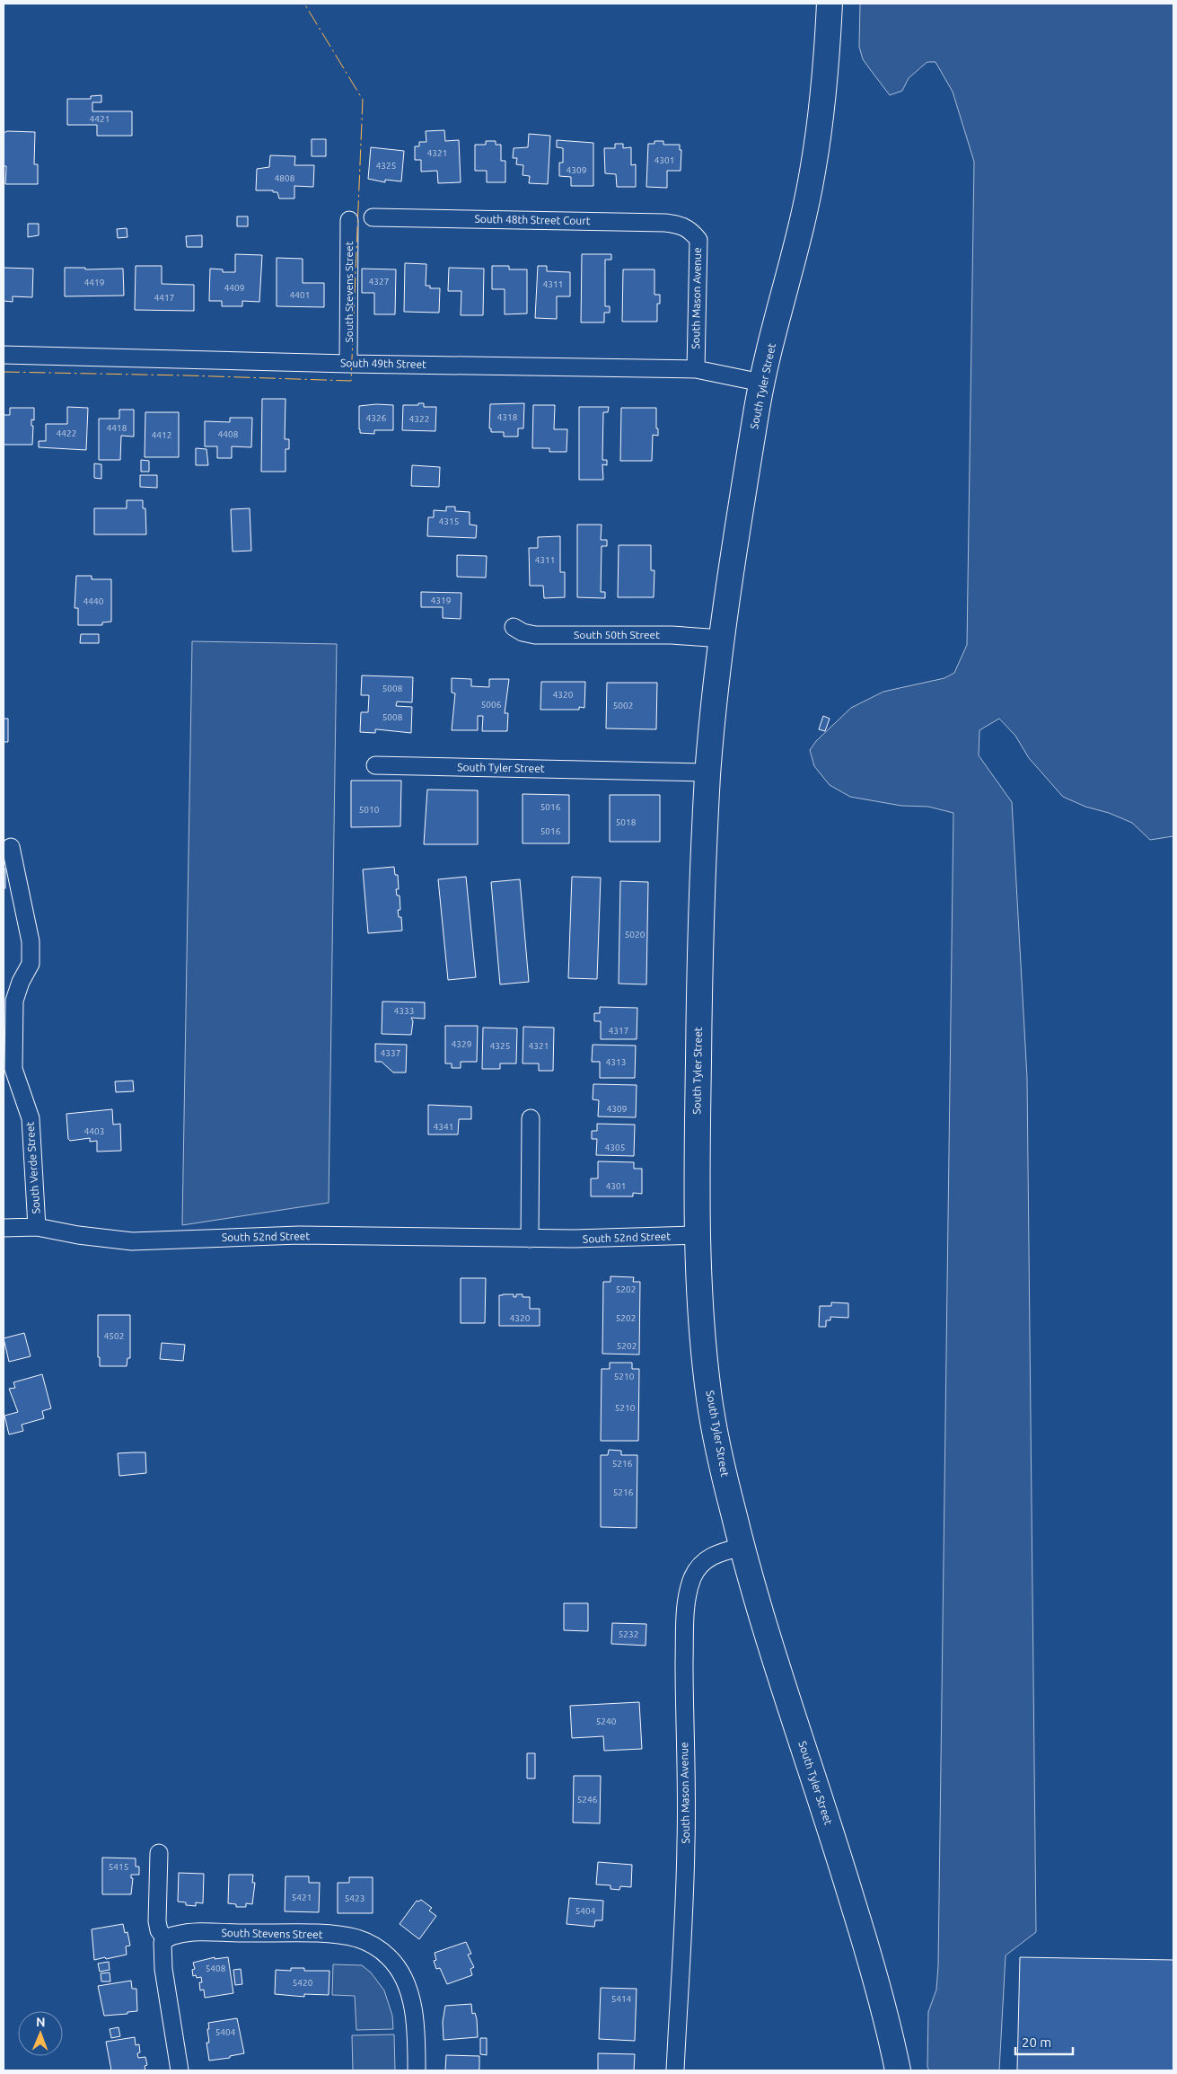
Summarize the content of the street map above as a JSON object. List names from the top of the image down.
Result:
{
  "streets": {
    "main road": ["South Tyler Street"],
    "street": [
      "South 48th Street Court",
      "South Stevens Street",
      "South Mason Avenue",
      "South 49th Street",
      "South 50th Street",
      "South Verde Street",
      "South 52nd Street"
    ]
  },
  "crossings": [
    ["South 48th Street Court", "South Mason Avenue"],
    ["South Stevens Street", "South 49th Street"],
    ["South Mason Avenue", "South 49th Street"],
    ["South Mason Avenue", "South Tyler Street"],
    ["South 49th Street", "South Tyler Street"],
    ["South Tyler Street", "South 50th Street"],
    ["South Tyler Street", "South 52nd Street"],
    ["South Verde Street", "South 52nd Street"]
  ],
  "house_numbers": [
    "4421",
    "4321",
    "4301",
    "4325",
    "4309",
    "4808",
    "4327",
    "4419",
    "4311",
    "4409",
    "4401",
    "4417",
    "4318",
    "4326",
    "4322",
    "4418",
    "4422",
    "4408",
    "4412",
    "4315",
    "4311",
    "4319",
    "4440",
    "5008",
    "4320",
    "5006",
    "5002",
    "5008",
    "5016",
    "5010",
    "5018",
    "5016",
    "5020",
    "4333",
    "4317",
    "4329",
    "4325",
    "4321",
    "4337",
    "4313",
    "4309",
    "4341",
    "4403",
    "4305",
    "4301",
    "5202",
    "4320",
    "5202",
    "4502",
    "5202",
    "5210",
    "5210",
    "5216",
    "5216",
    "5232",
    "5240",
    "5246",
    "5415",
    "5421",
    "5423",
    "5404",
    "5408",
    "5420",
    "5414",
    "5404"
  ],
  "scale_bar": "20 m",
  "north": "top"
}
